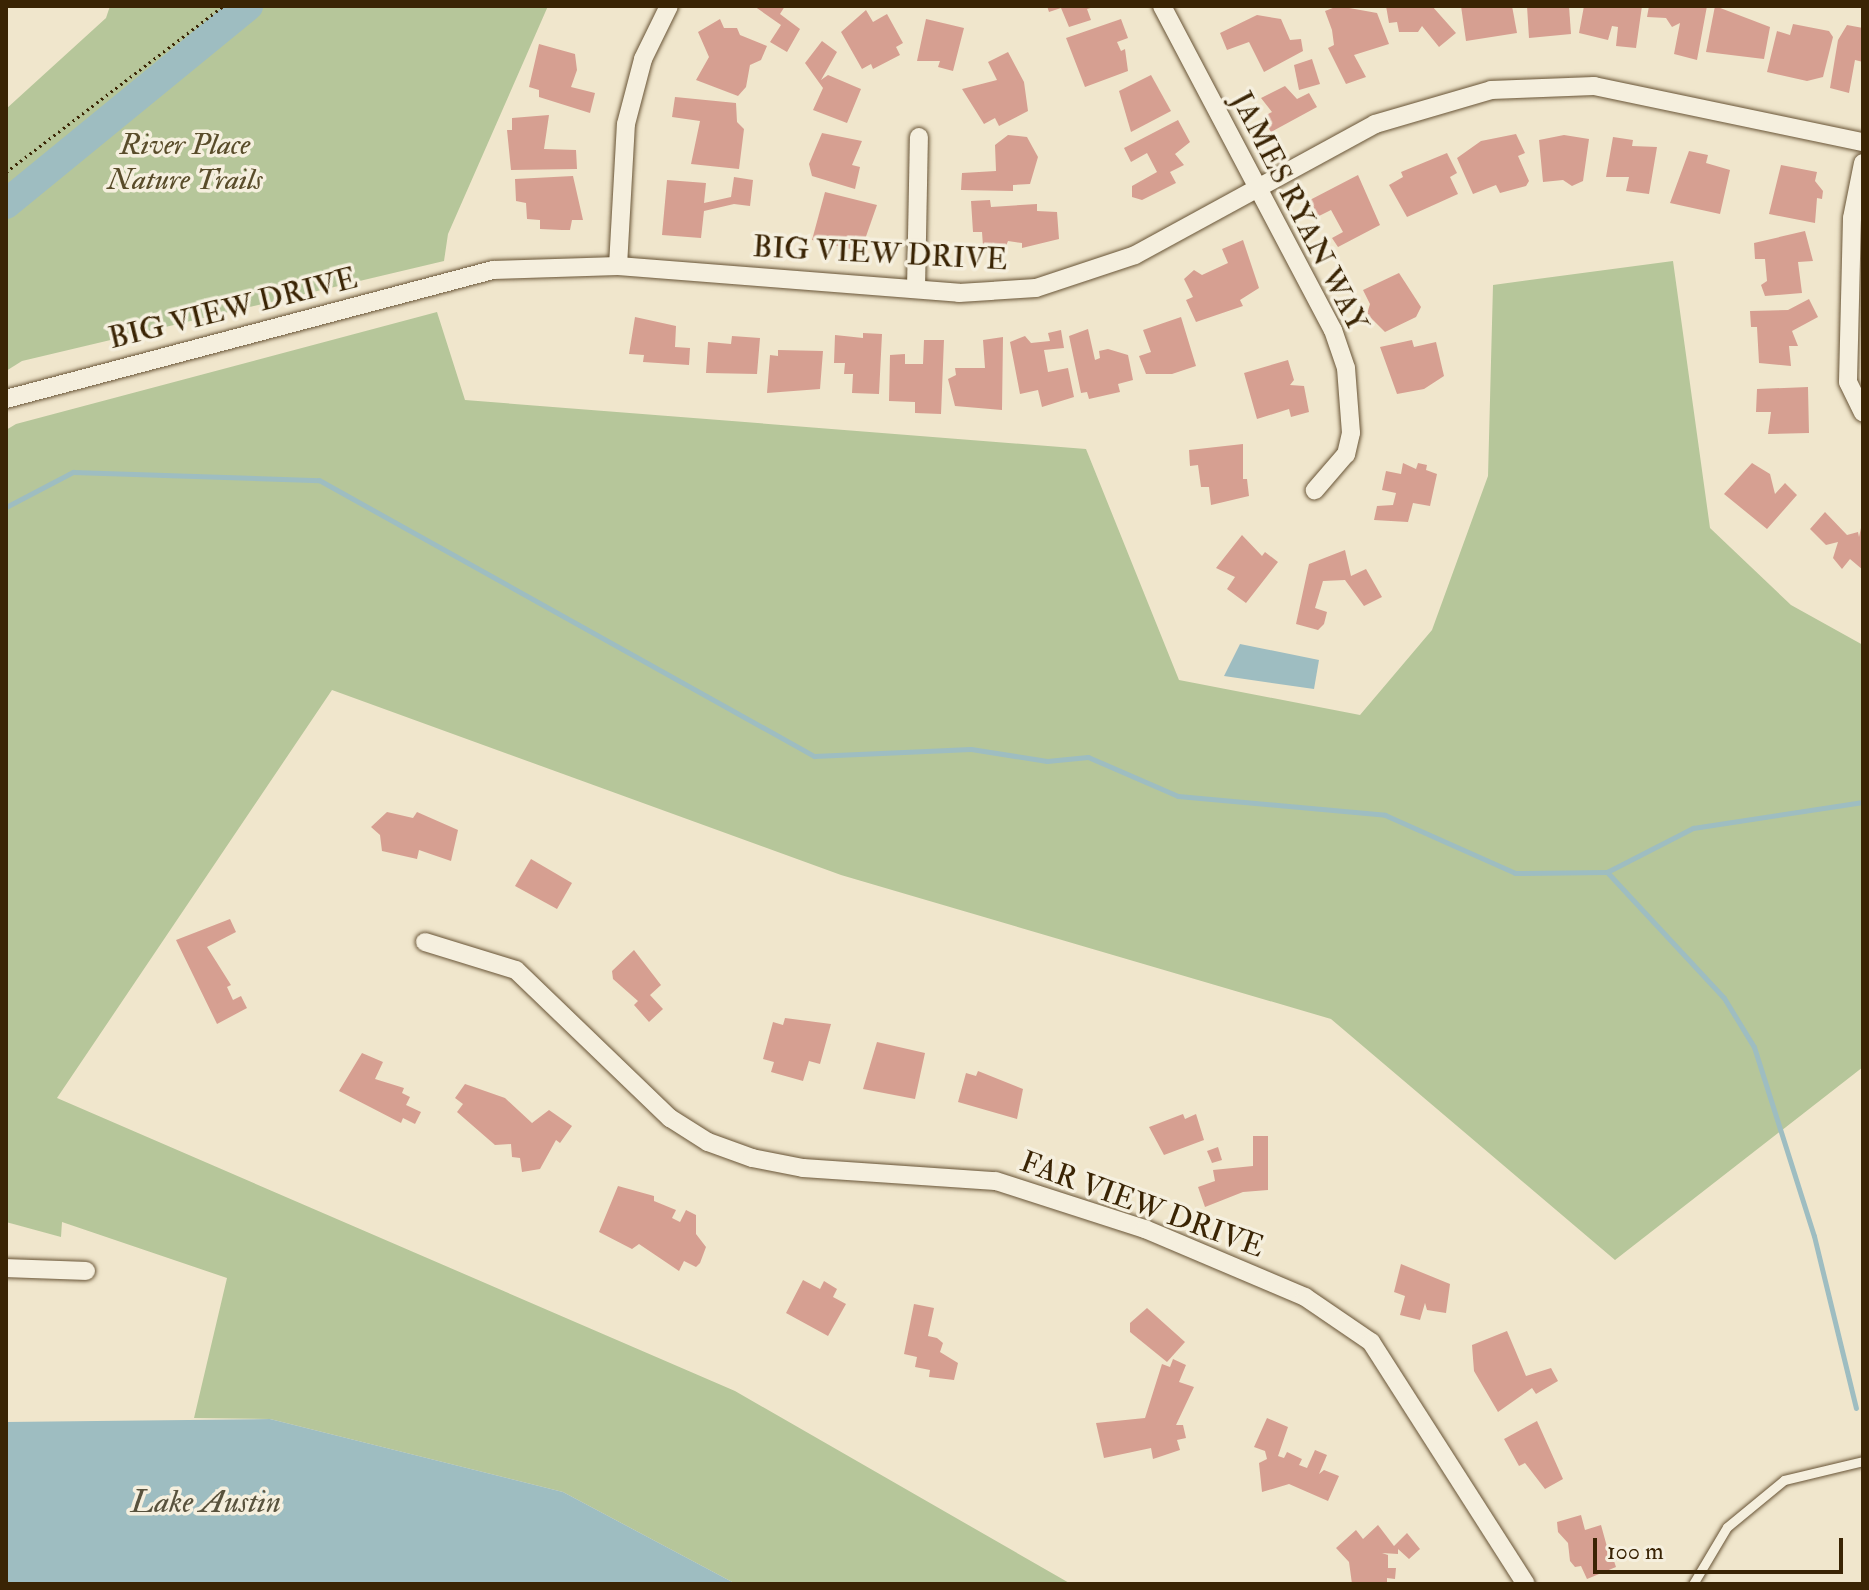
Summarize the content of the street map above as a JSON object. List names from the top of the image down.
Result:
{
  "streets": {
    "street": ["JAMES RYAN WAY", "BIG VIEW DRIVE", "FAR VIEW DRIVE"]
  },
  "crossings": [
    ["JAMES RYAN WAY", "BIG VIEW DRIVE"]
  ],
  "water": ["Lake Austin"],
  "parks": ["River Place Nature Trails"],
  "scale_bar": "100 m"
}
